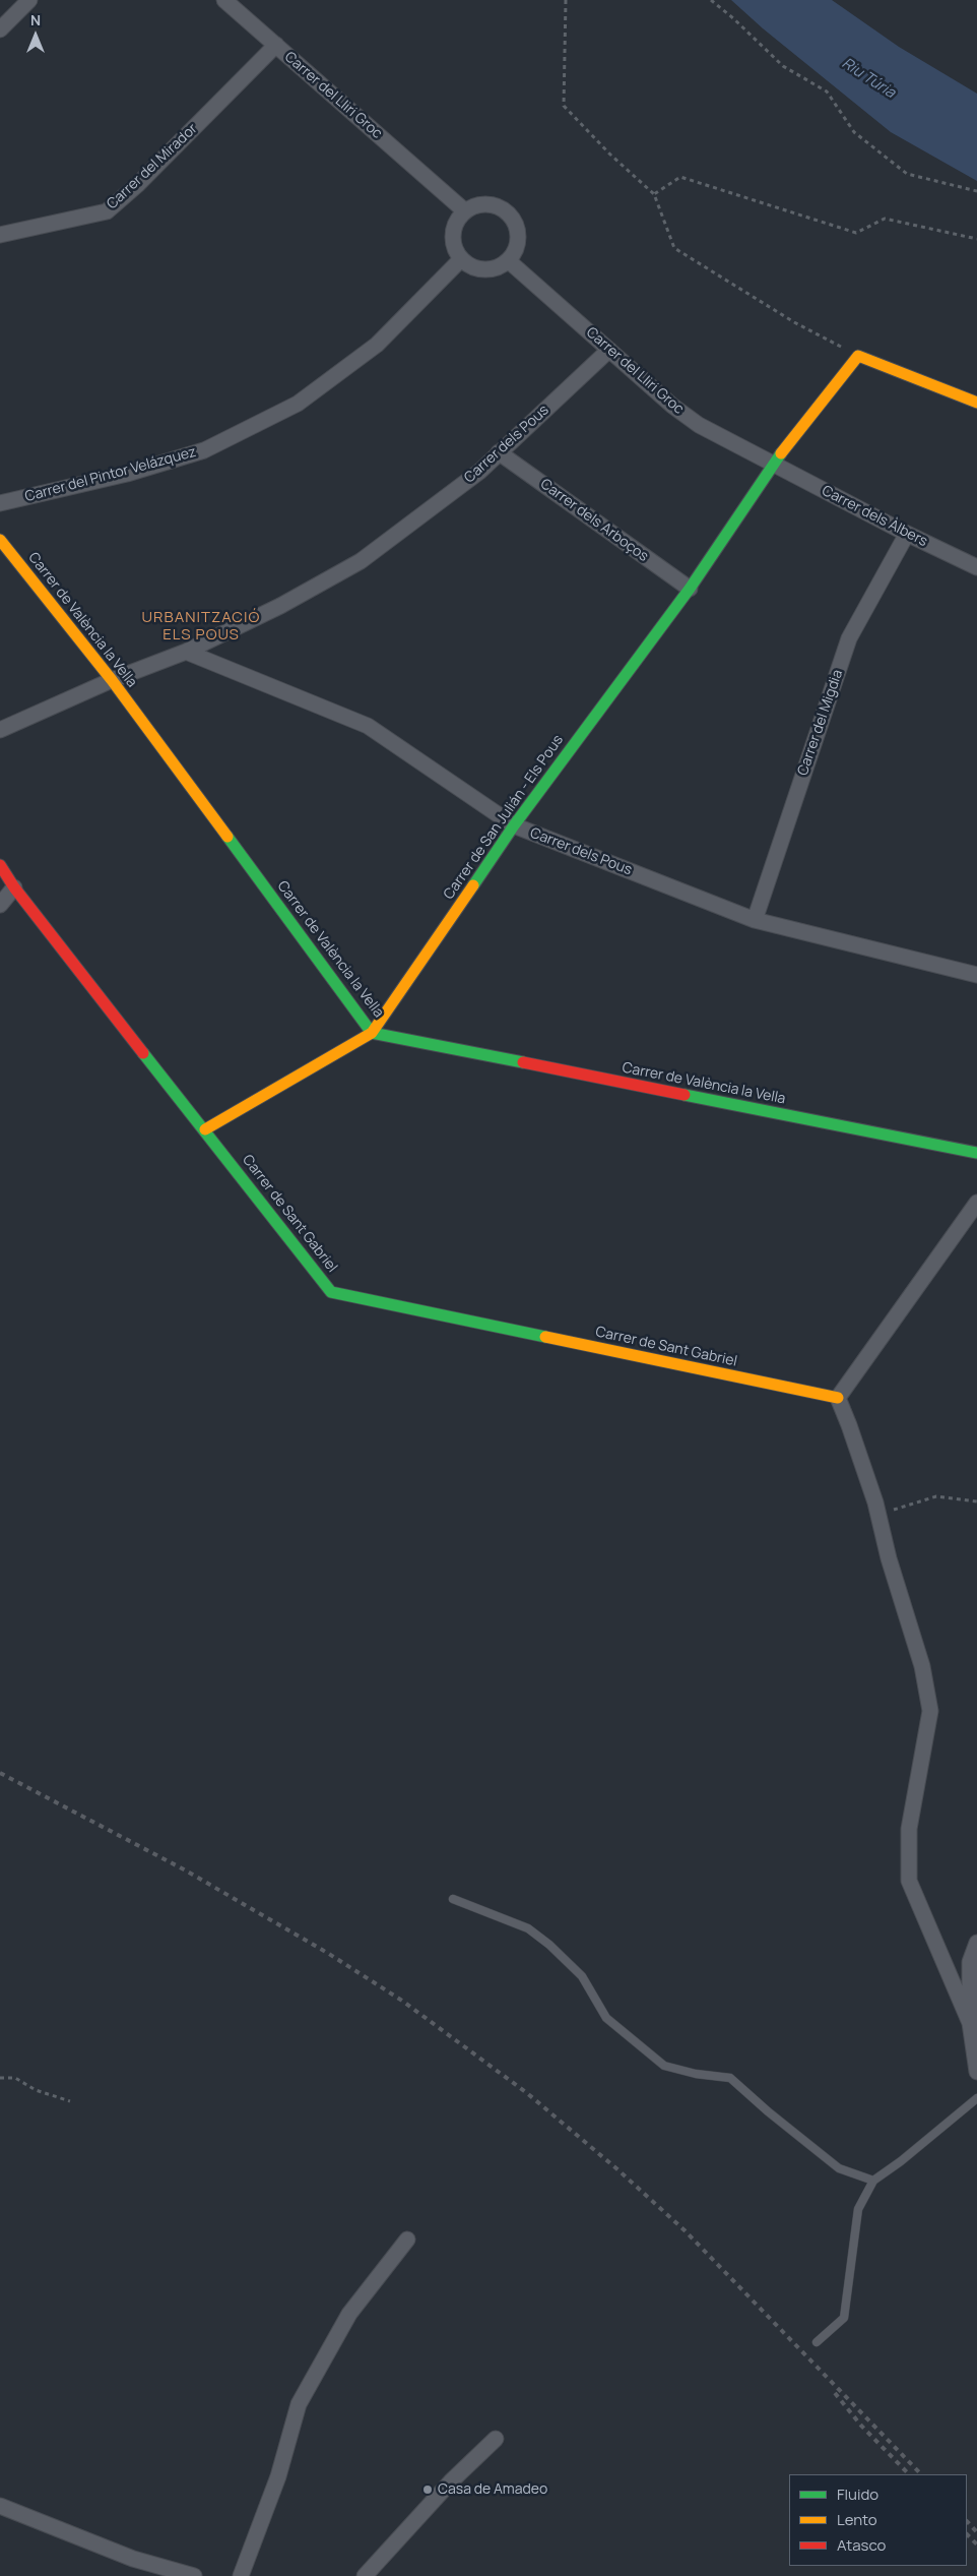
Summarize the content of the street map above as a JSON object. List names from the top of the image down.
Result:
{
  "streets": {
    "street": [
      "Carrer del Lliri Groc",
      "Carrer del Mirador",
      "Carrer dels Pous",
      "Carrer del Pintor Velázquez",
      "Carrer dels Àlbers",
      "Carrer dels Arboços",
      "Carrer de València la Vella",
      "Carrer del Migdia",
      "Carrer de San Julián - Els Pous",
      "Carrer de Sant Gabriel"
    ]
  },
  "crossings": [
    ["Carrer del Lliri Groc", "Carrer del Mirador"],
    ["Carrer del Lliri Groc", "Carrer dels Pous"],
    ["Carrer del Lliri Groc", "Carrer del Pintor Velázquez"],
    ["Carrer del Lliri Groc", "Carrer dels Àlbers"],
    ["Carrer del Lliri Groc", "Carrer de San Julián - Els Pous"],
    ["Carrer dels Pous", "Carrer dels Arboços"],
    ["Carrer dels Pous", "Carrer de València la Vella"],
    ["Carrer dels Pous", "Carrer del Migdia"],
    ["Carrer dels Pous", "Carrer de San Julián - Els Pous"],
    ["Carrer dels Àlbers", "Carrer del Migdia"],
    ["Carrer dels Àlbers", "Carrer de San Julián - Els Pous"],
    ["Carrer dels Arboços", "Carrer de San Julián - Els Pous"],
    ["Carrer de València la Vella", "Carrer de San Julián - Els Pous"],
    ["Carrer de San Julián - Els Pous", "Carrer de Sant Gabriel"]
  ],
  "districts": ["URBANITZACIÓ ELS POUS"],
  "water": ["Riu Túria"],
  "places": ["Casa de Amadeo"],
  "legend": ["Fluido", "Lento", "Atasco"],
  "north": "top"
}
